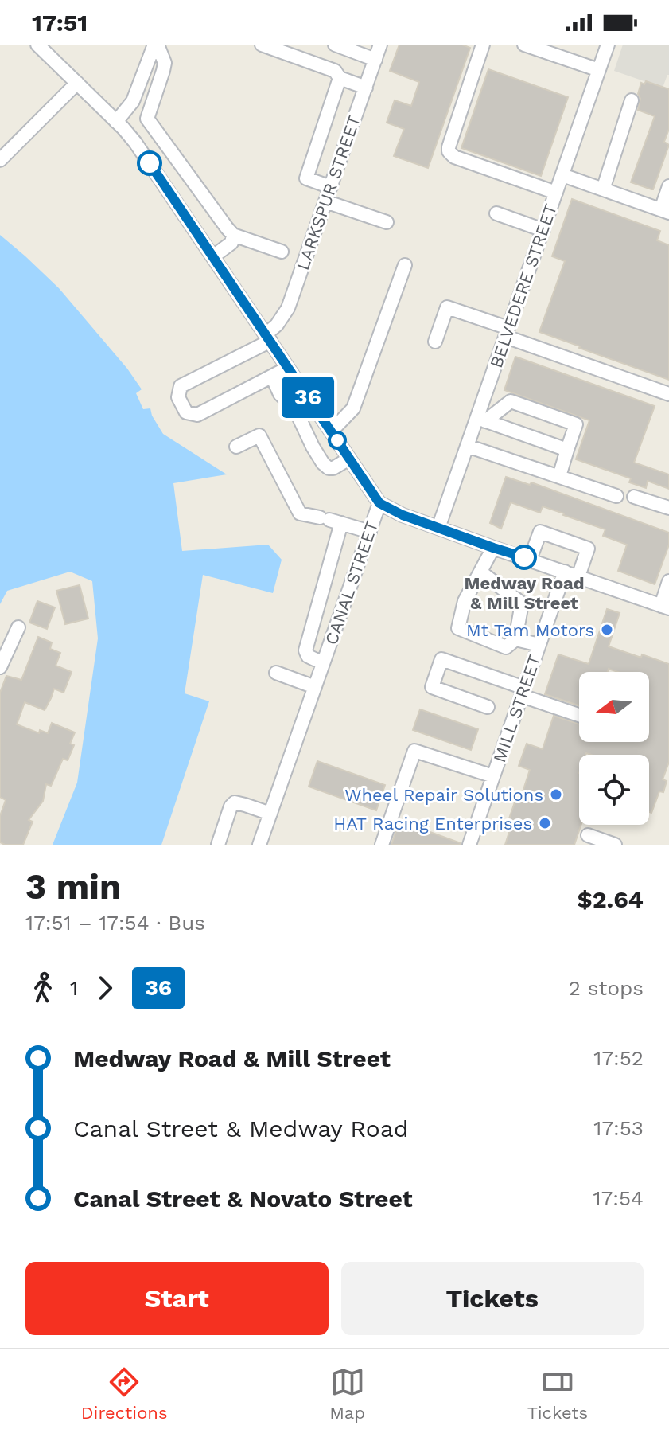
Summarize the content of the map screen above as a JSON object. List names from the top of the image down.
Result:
{
  "streets": {
    "street": [
      "LARKSPUR STREET",
      "BELVEDERE STREET",
      "CANAL STREET",
      "MILL STREET"
    ]
  },
  "crossings": [
    ["LARKSPUR STREET", "CANAL STREET"]
  ],
  "places": [
    "Medway Road & Mill Street",
    "Mt Tam Motors",
    "Wheel Repair Solutions",
    "HAT Racing Enterprises"
  ],
  "lines": ["bus line 36"],
  "north": "left",
  "page": {
    "status": "17:51",
    "on_map": "36",
    "heading": ["3 min", "17:51 – 17:54 · Bus", "$2.64"],
    "legs": ["1", "36", "2 stops"],
    "list": [
      {
        "name": "Medway Road & Mill Street",
        "value": "17:52"
      },
      {
        "name": "Canal Street & Medway Road",
        "value": "17:53"
      },
      {
        "name": "Canal Street & Novato Street",
        "value": "17:54"
      }
    ],
    "buttons": ["Start", "Tickets"],
    "tabs": ["Directions", "Map", "Tickets"]
  }
}
